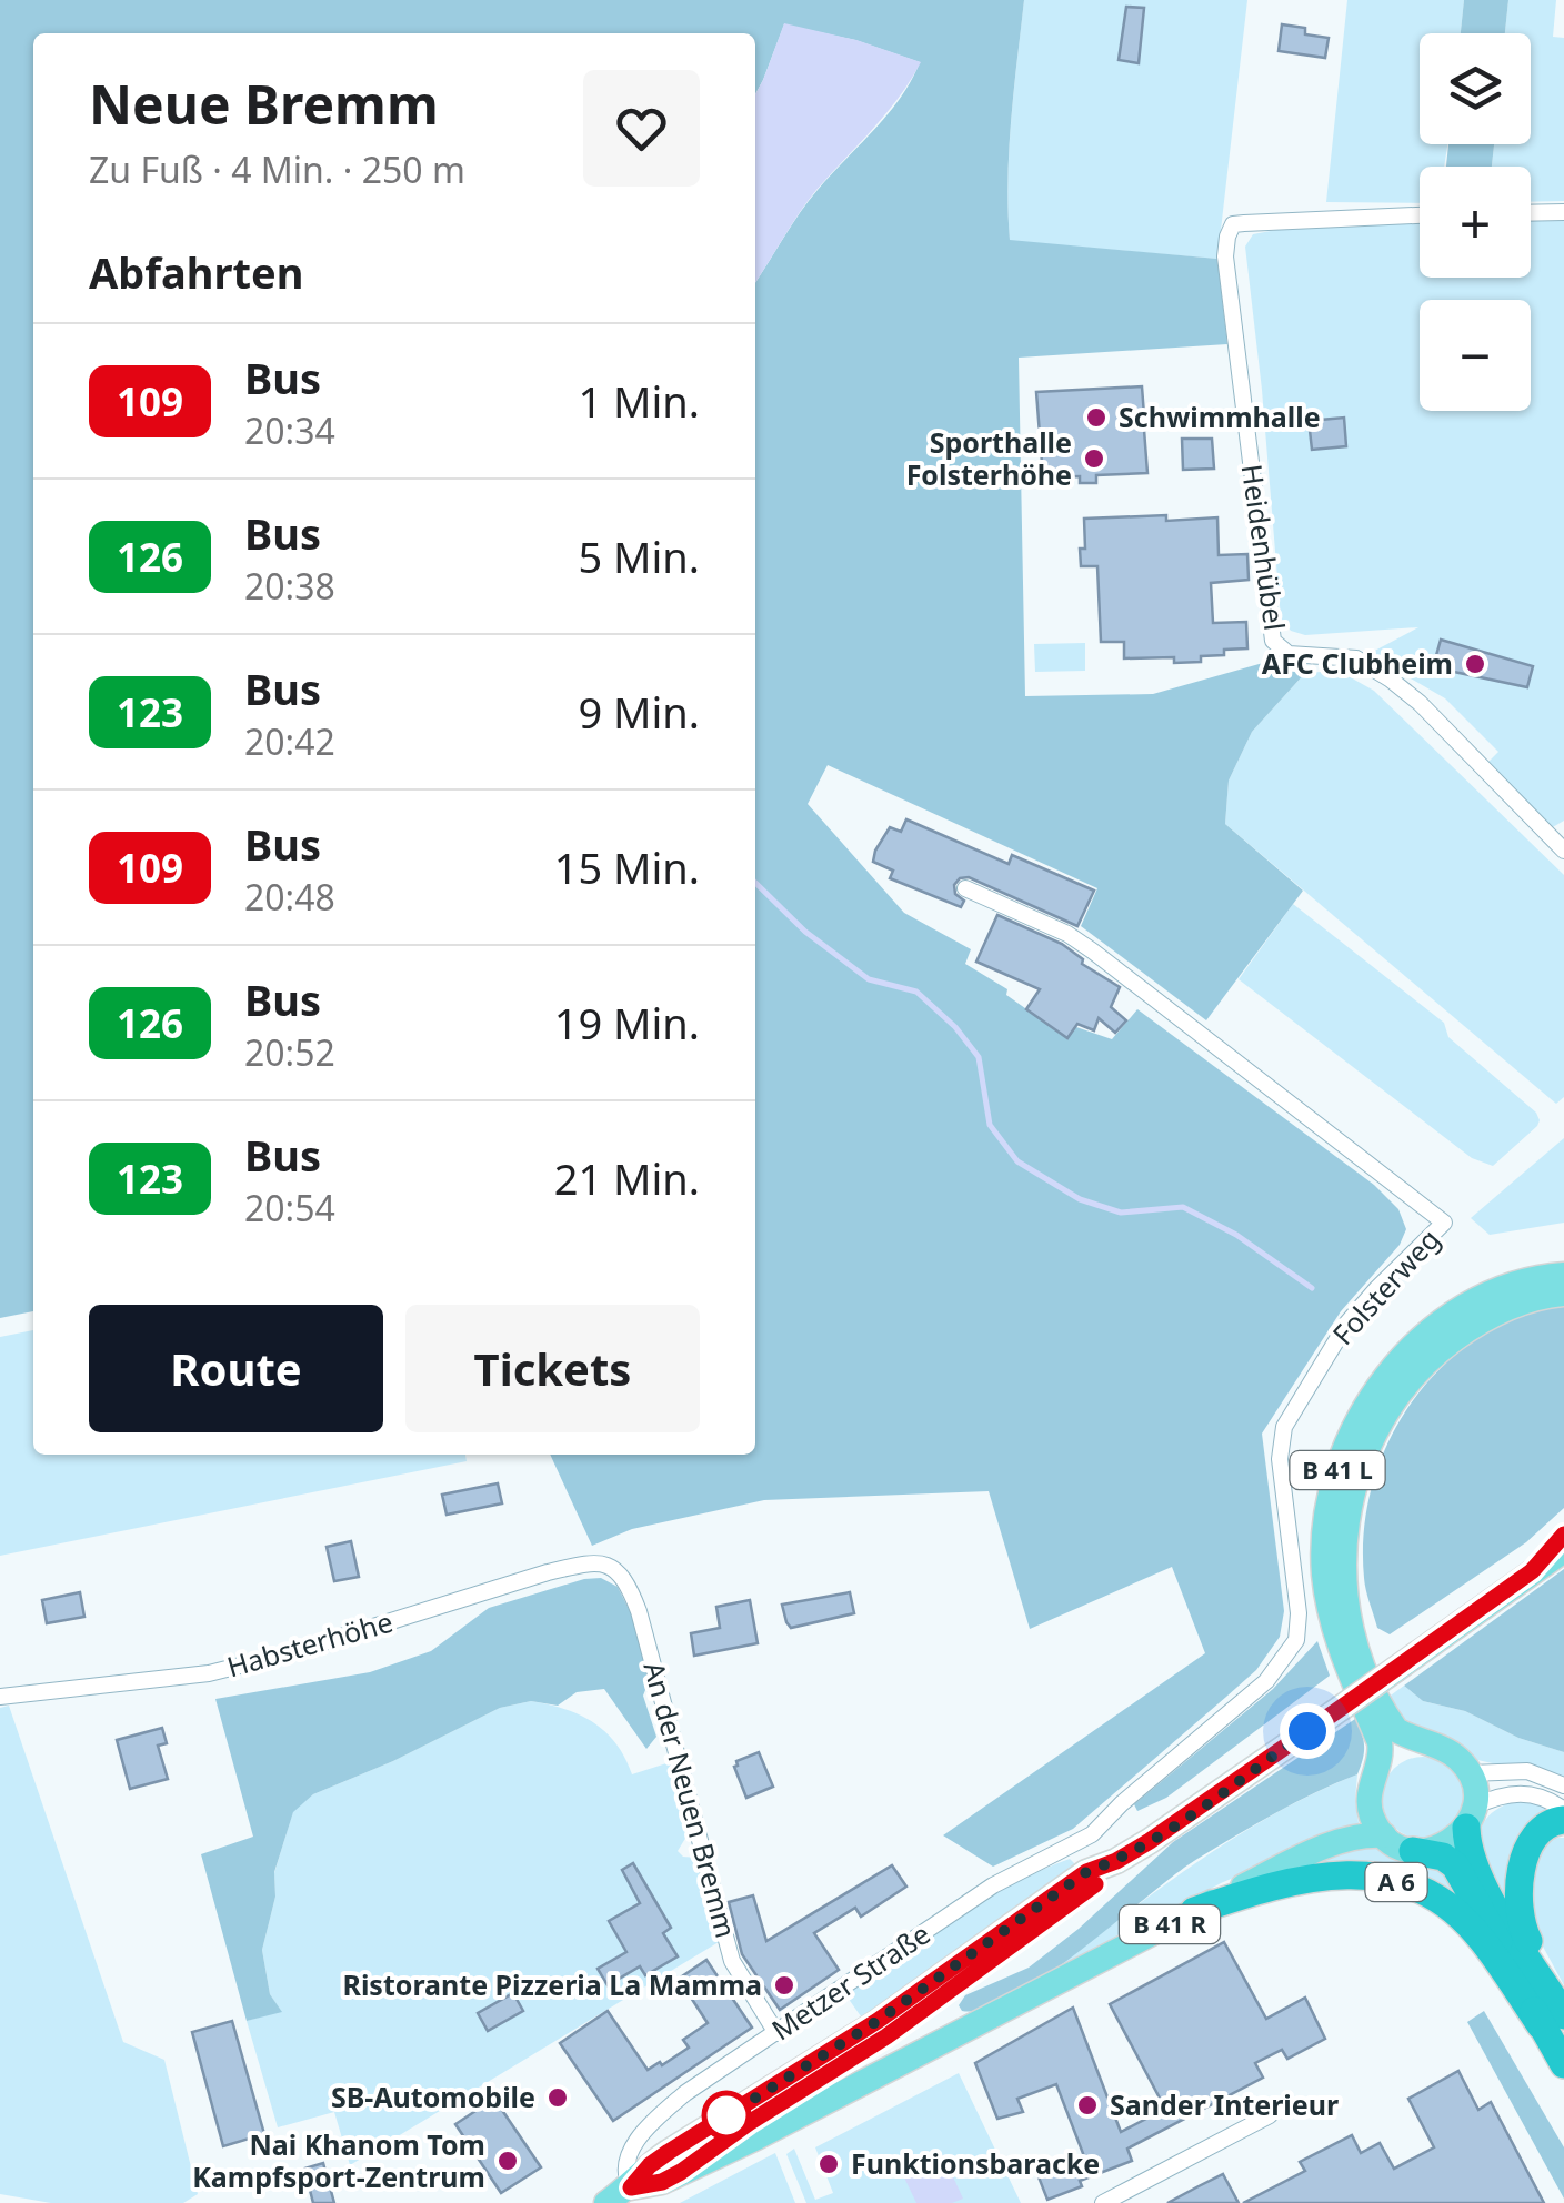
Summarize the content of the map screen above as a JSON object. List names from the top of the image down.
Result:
{
  "streets": {
    "highway": ["A 6"],
    "main road": ["B 41 L", "B 41 R", "Metzer Straße"],
    "street": [
      "Heidenhübel",
      "Folsterweg",
      "Habsterhöhe",
      "An der Neuen Bremm"
    ]
  },
  "crossings": [
    ["Folsterweg", "Metzer Straße"],
    ["B 41 L", "B 41 R"],
    ["Habsterhöhe", "An der Neuen Bremm"],
    ["An der Neuen Bremm", "Metzer Straße"],
    ["A 6", "B 41 R"],
    ["A 6", "Metzer Straße"],
    ["B 41 R", "Metzer Straße"]
  ],
  "places": [
    "Schwimmhalle",
    "Sporthalle Folsterhöhe",
    "AFC Clubheim",
    "Ristorante Pizzeria La Mamma",
    "SB-Automobile",
    "Sander Interieur",
    "Nai Khanom Tom Kampfsport-Zentrum",
    "Funktionsbaracke"
  ],
  "lines": ["bus line 109"],
  "page": {
    "map_buttons": ["+", "−"],
    "heading": [
      ["Neue Bremm", "Zu Fuß · 4 Min. · 250 m"],
      "Abfahrten"
    ],
    "list": [
      {
        "mark": "109",
        "name": "Bus",
        "note": "20:34",
        "value": "1 Min."
      },
      {
        "mark": "126",
        "name": "Bus",
        "note": "20:38",
        "value": "5 Min."
      },
      {
        "mark": "123",
        "name": "Bus",
        "note": "20:42",
        "value": "9 Min."
      },
      {
        "mark": "109",
        "name": "Bus",
        "note": "20:48",
        "value": "15 Min."
      },
      {
        "mark": "126",
        "name": "Bus",
        "note": "20:52",
        "value": "19 Min."
      },
      {
        "mark": "123",
        "name": "Bus",
        "note": "20:54",
        "value": "21 Min."
      }
    ],
    "buttons": ["Route", "Tickets"]
  }
}
